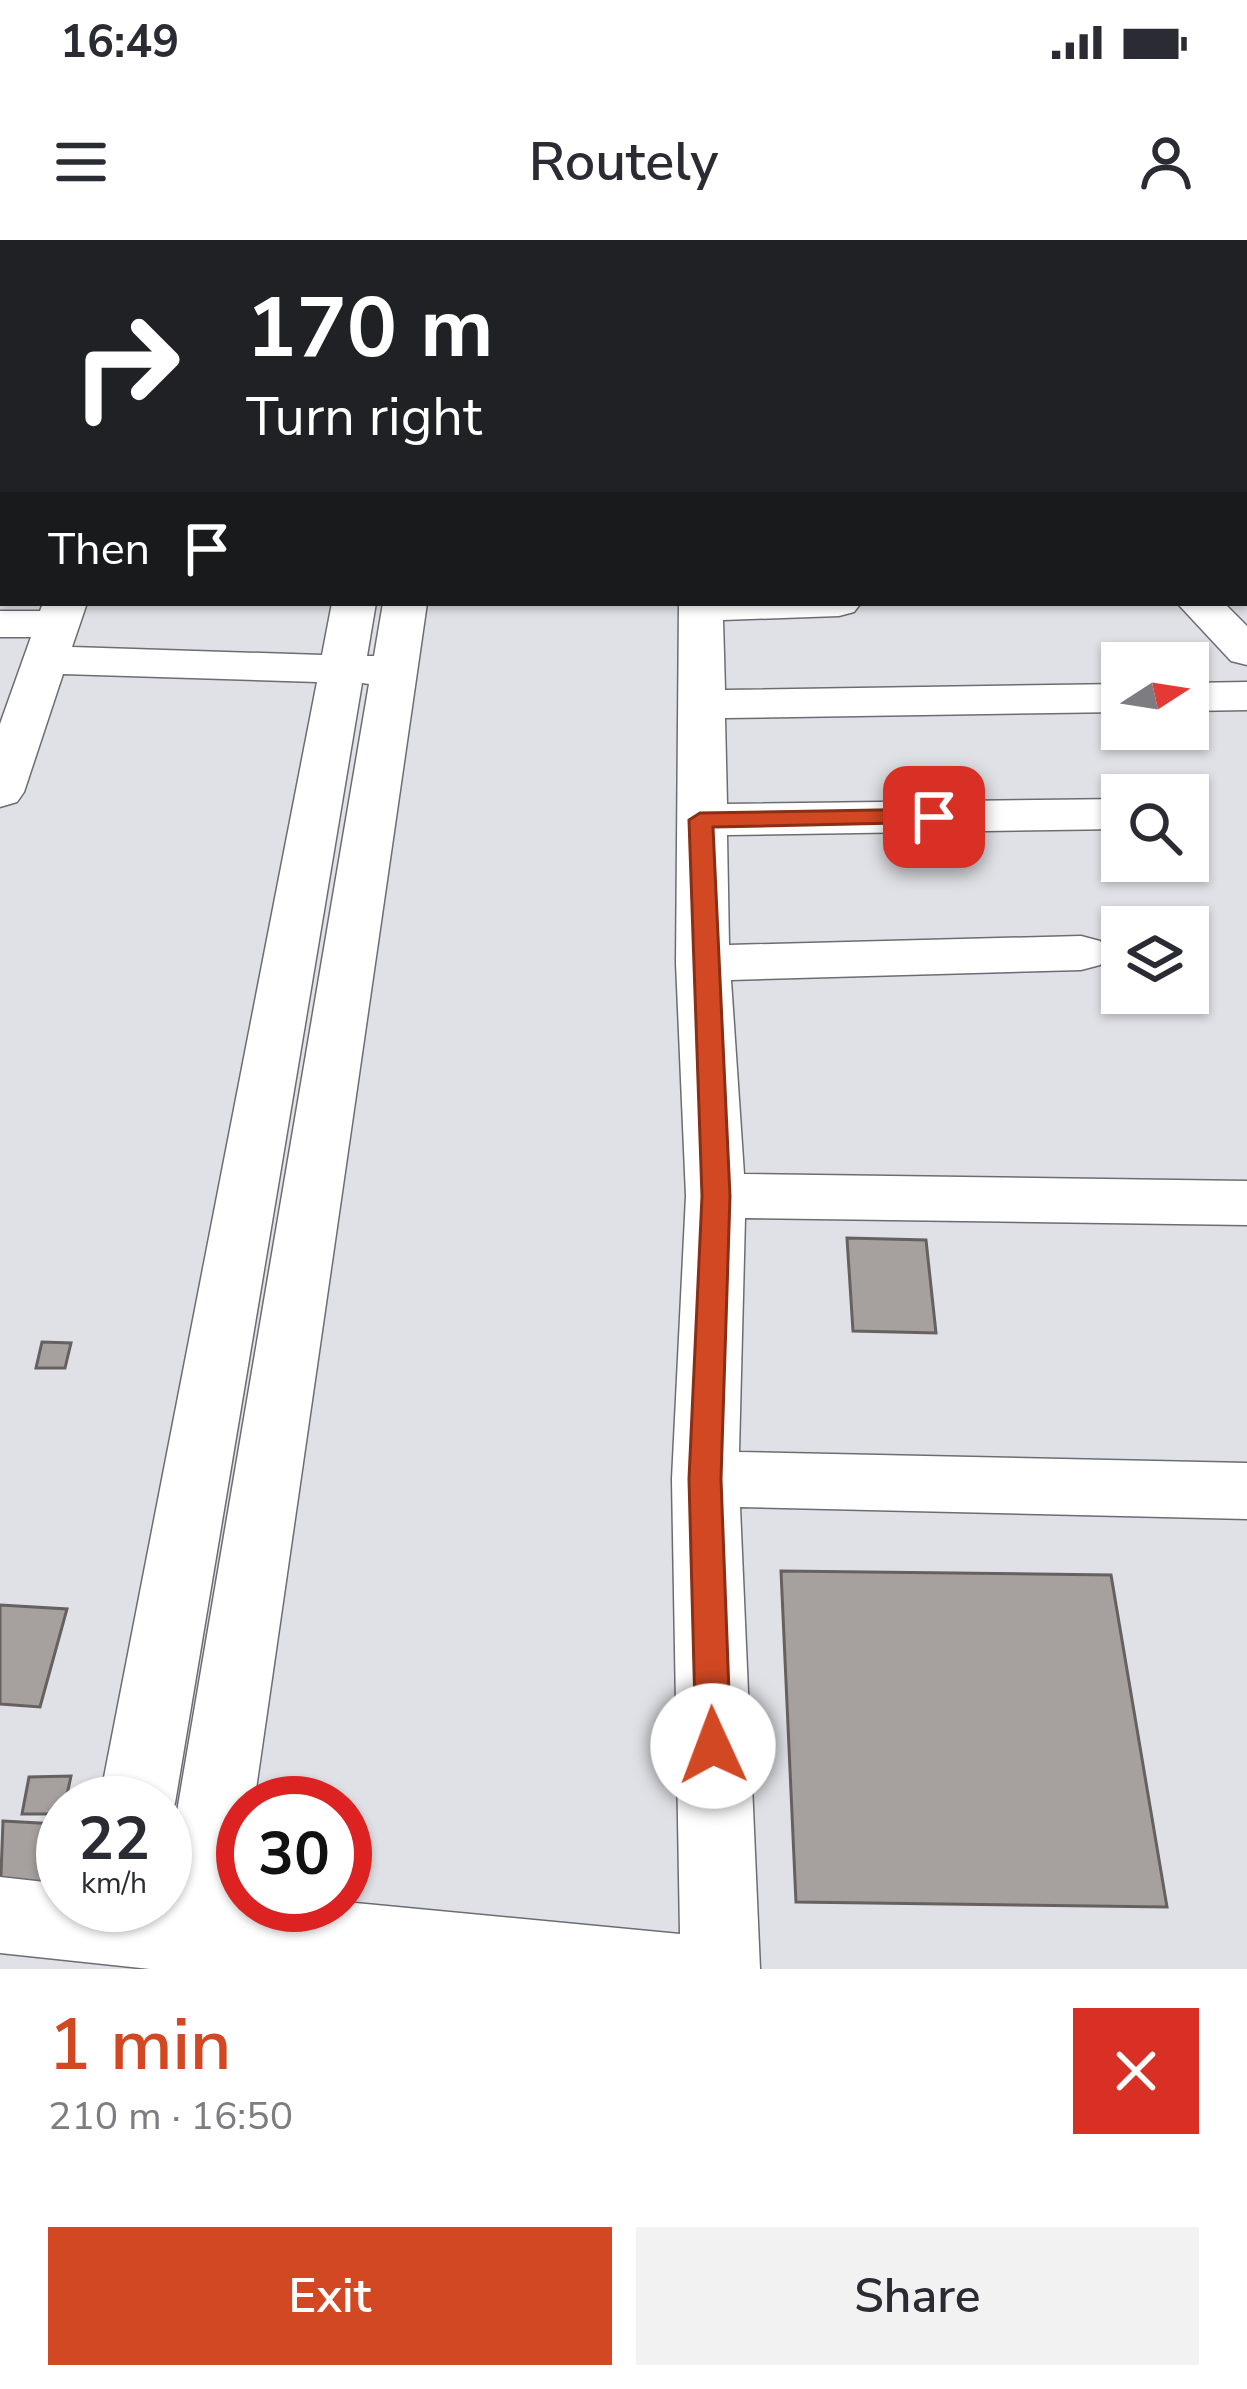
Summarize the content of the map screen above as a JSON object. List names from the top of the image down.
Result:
{
  "north": "right",
  "page": {
    "status": "16:49",
    "header": "Routely",
    "turn": ["170 m", "Turn right"],
    "then": "Then",
    "speed": "22 km/h",
    "limit": "30",
    "heading": ["1 min", "210 m · 16:50"],
    "buttons": ["Exit", "Share"]
  }
}
